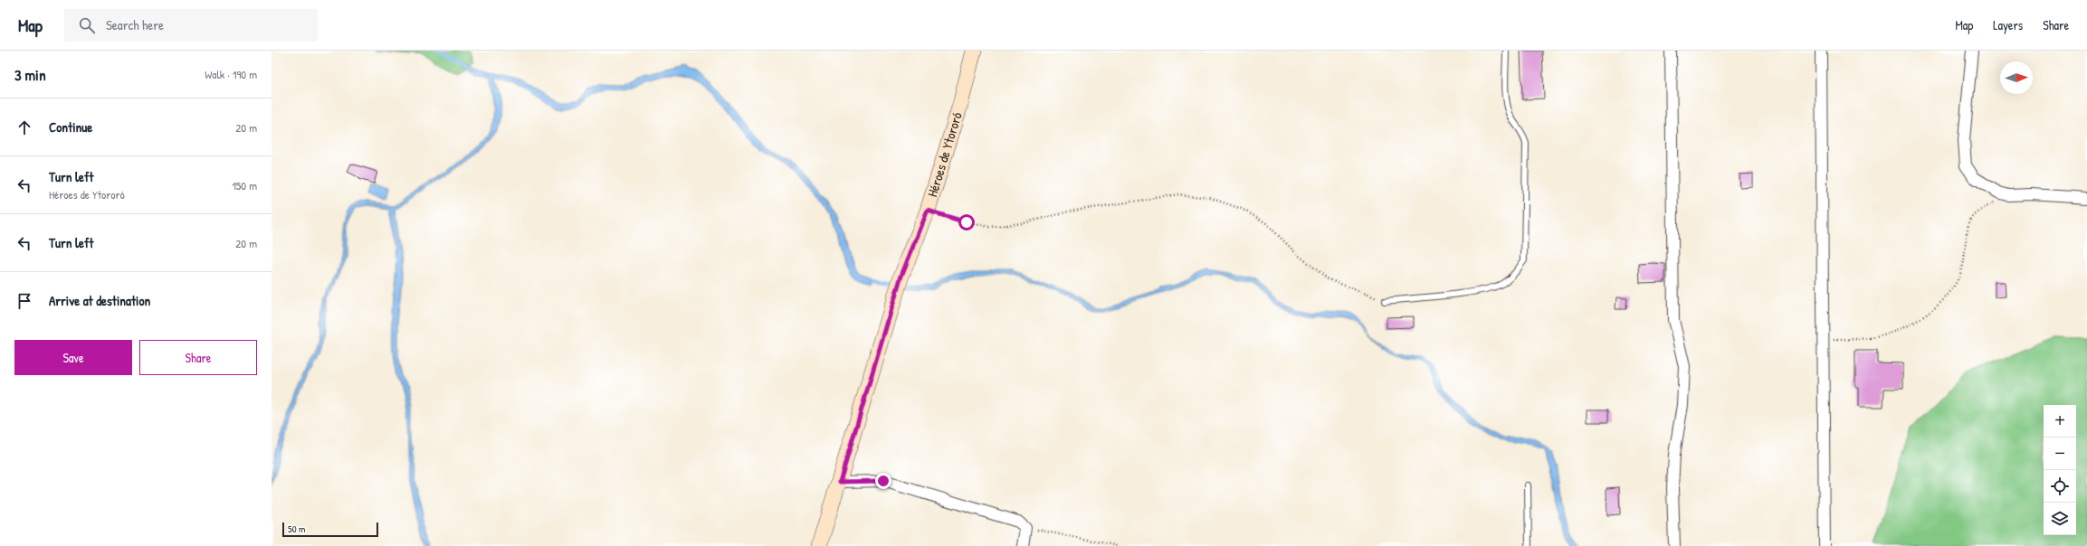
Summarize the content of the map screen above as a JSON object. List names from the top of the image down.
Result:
{
  "streets": {
    "main road": ["Héroes de Ytororó"]
  },
  "scale_bar": "50 m",
  "north": "right",
  "page": {
    "header": "Map",
    "search": "Search here",
    "nav": ["Map", "Layers", "Share"],
    "heading": ["3 min", "Walk · 190 m"],
    "list": [
      ["Continue", "20 m"],
      ["Turn left", "Héroes de Ytororó", "150 m"],
      ["Turn left", "20 m"],
      "Arrive at destination"
    ],
    "buttons": ["Save", "Share"],
    "map_buttons": ["+", "−"],
    "scale": "50 m"
  }
}
